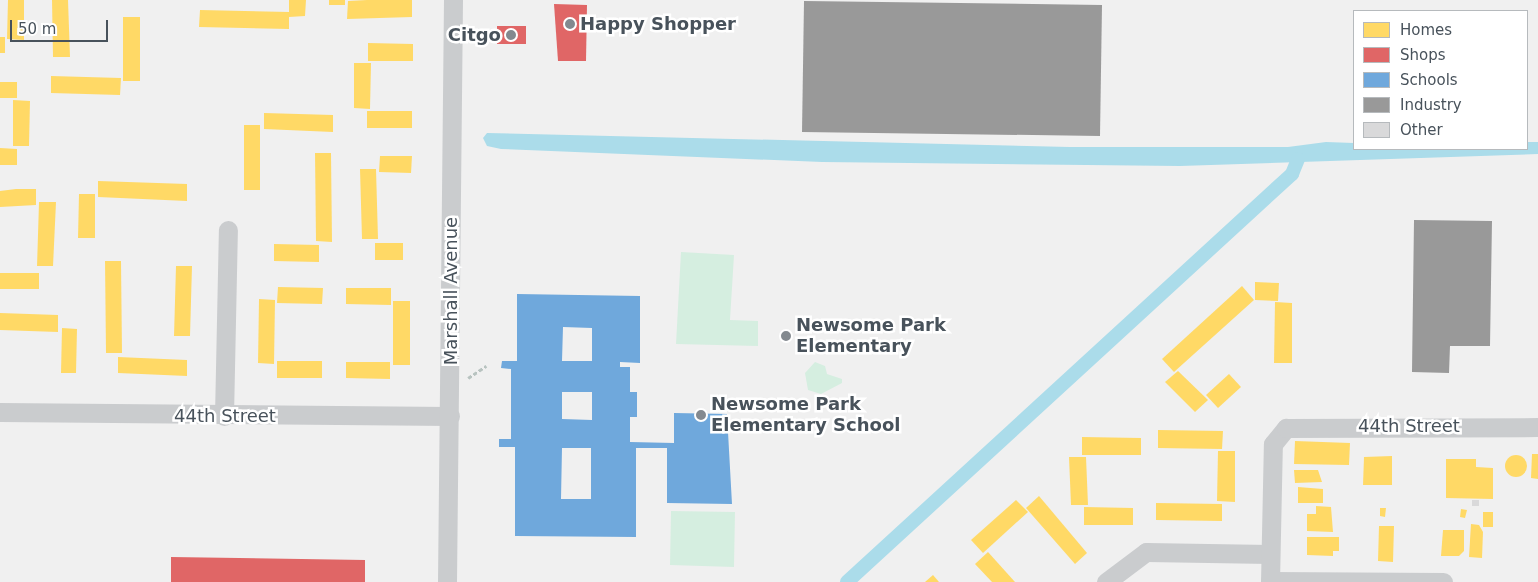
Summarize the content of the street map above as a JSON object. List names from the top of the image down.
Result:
{
  "streets": {
    "street": ["Marshall Avenue", "44th Street"]
  },
  "crossings": [
    ["Marshall Avenue", "44th Street"]
  ],
  "places": [
    "Happy Shopper",
    "Citgo",
    "Newsome Park Elementary",
    "Newsome Park Elementary School"
  ],
  "legend": [
    "Homes",
    "Shops",
    "Schools",
    "Industry",
    "Other"
  ],
  "scale_bar": "50 m"
}
